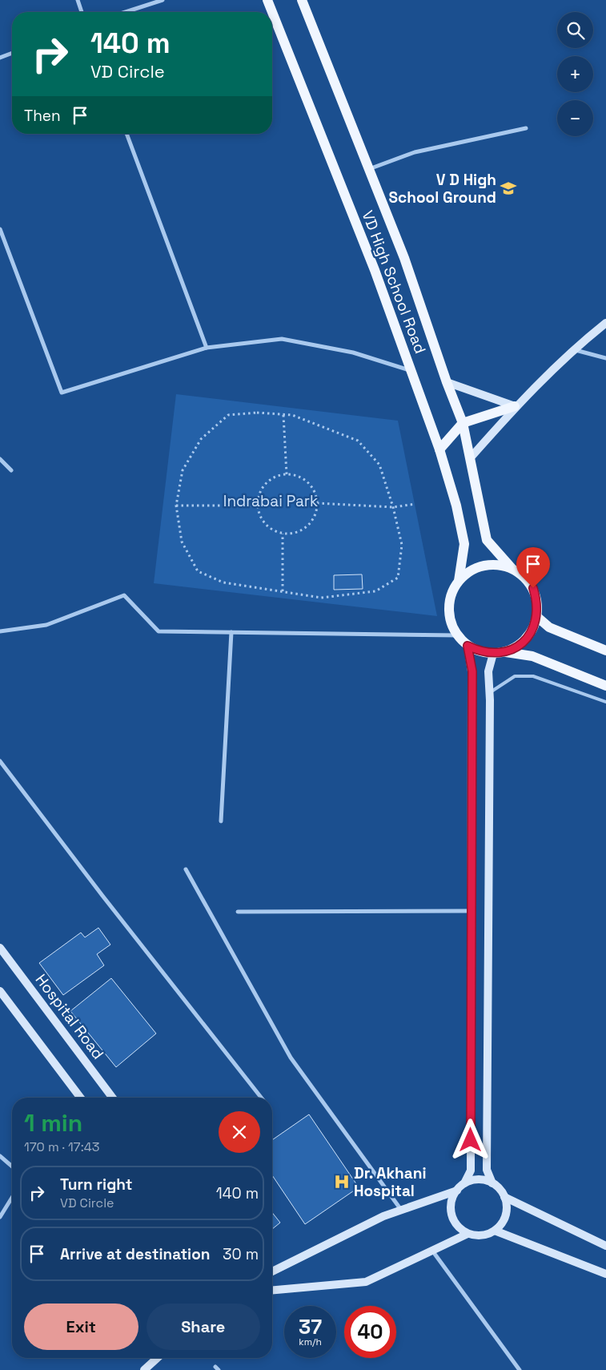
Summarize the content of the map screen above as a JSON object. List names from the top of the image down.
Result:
{
  "streets": {
    "main road": ["VD High School Road"],
    "street": ["Hospital Road"]
  },
  "parks": ["Indrabai Park"],
  "places": {
    "school or university": ["V D High School Ground"],
    "hospital": ["Dr. Akhani Hospital"]
  },
  "page": {
    "map_buttons": ["+", "−"],
    "turn": ["140 m", "VD Circle"],
    "then": "Then",
    "heading": ["1 min", "170 m · 17:43"],
    "list": [
      {
        "name": "Turn right",
        "note": "VD Circle",
        "value": "140 m"
      },
      {
        "name": "Arrive at destination",
        "value": "30 m"
      }
    ],
    "buttons": ["Exit", "Share"],
    "speed": "37 km/h",
    "limit": "40"
  }
}
